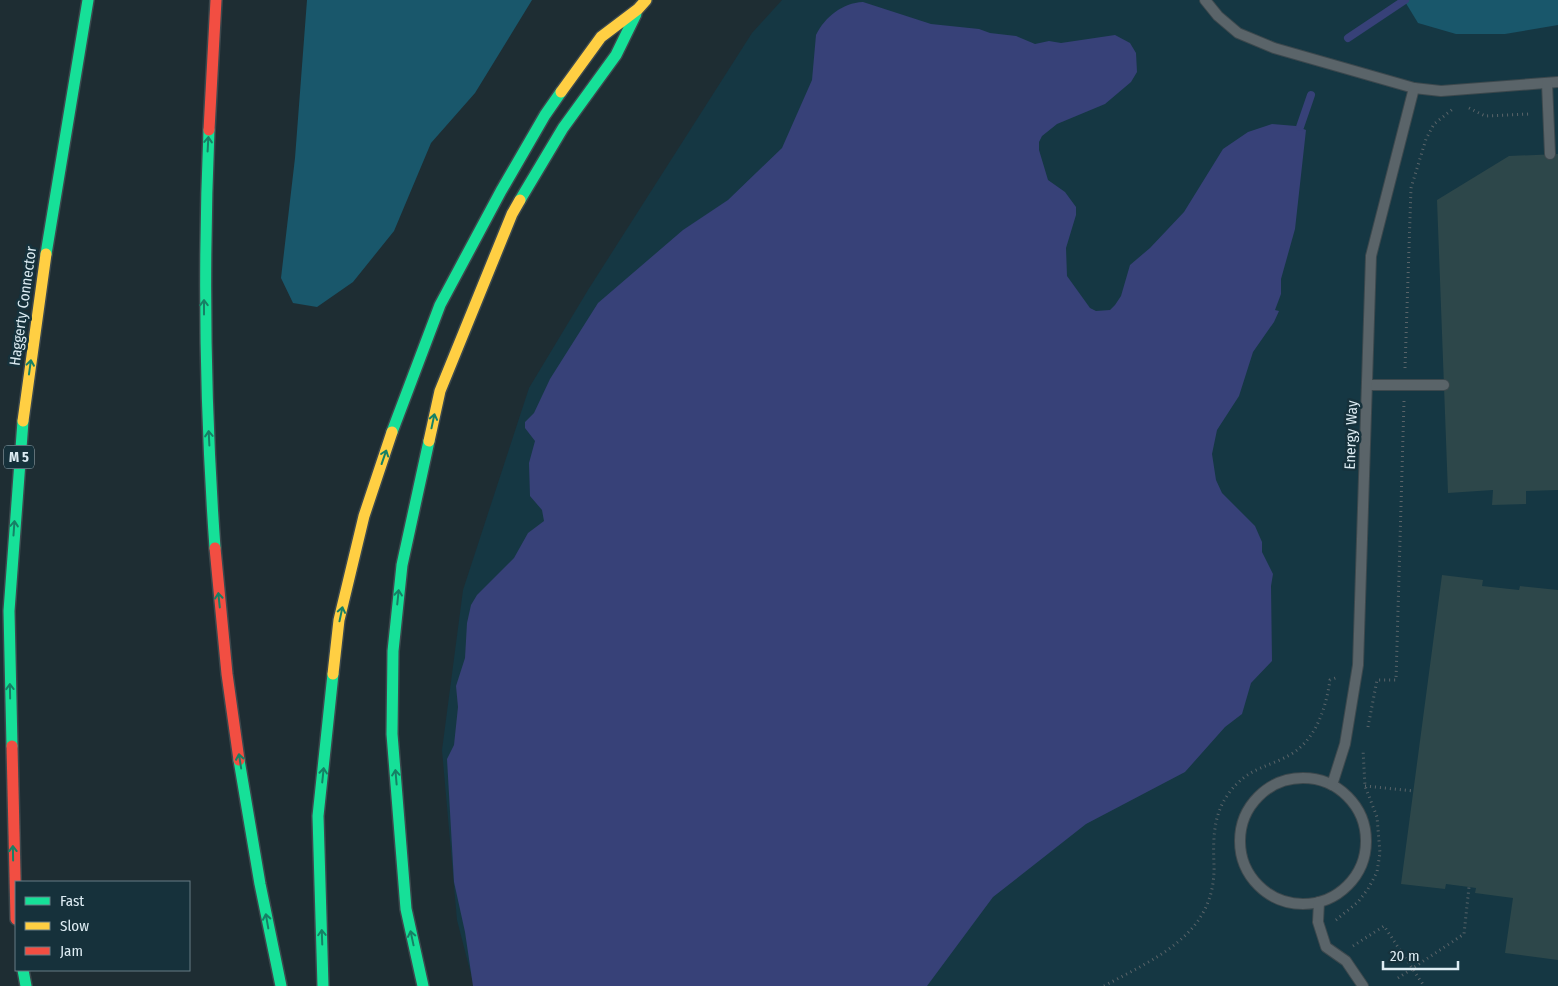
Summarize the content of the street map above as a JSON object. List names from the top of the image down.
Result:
{
  "streets": {
    "highway": ["Haggerty Connector", "M 5"],
    "lane": ["Energy Way"]
  },
  "one_way": ["Haggerty Connector"],
  "legend": ["Fast", "Slow", "Jam"],
  "scale_bar": "20 m"
}
